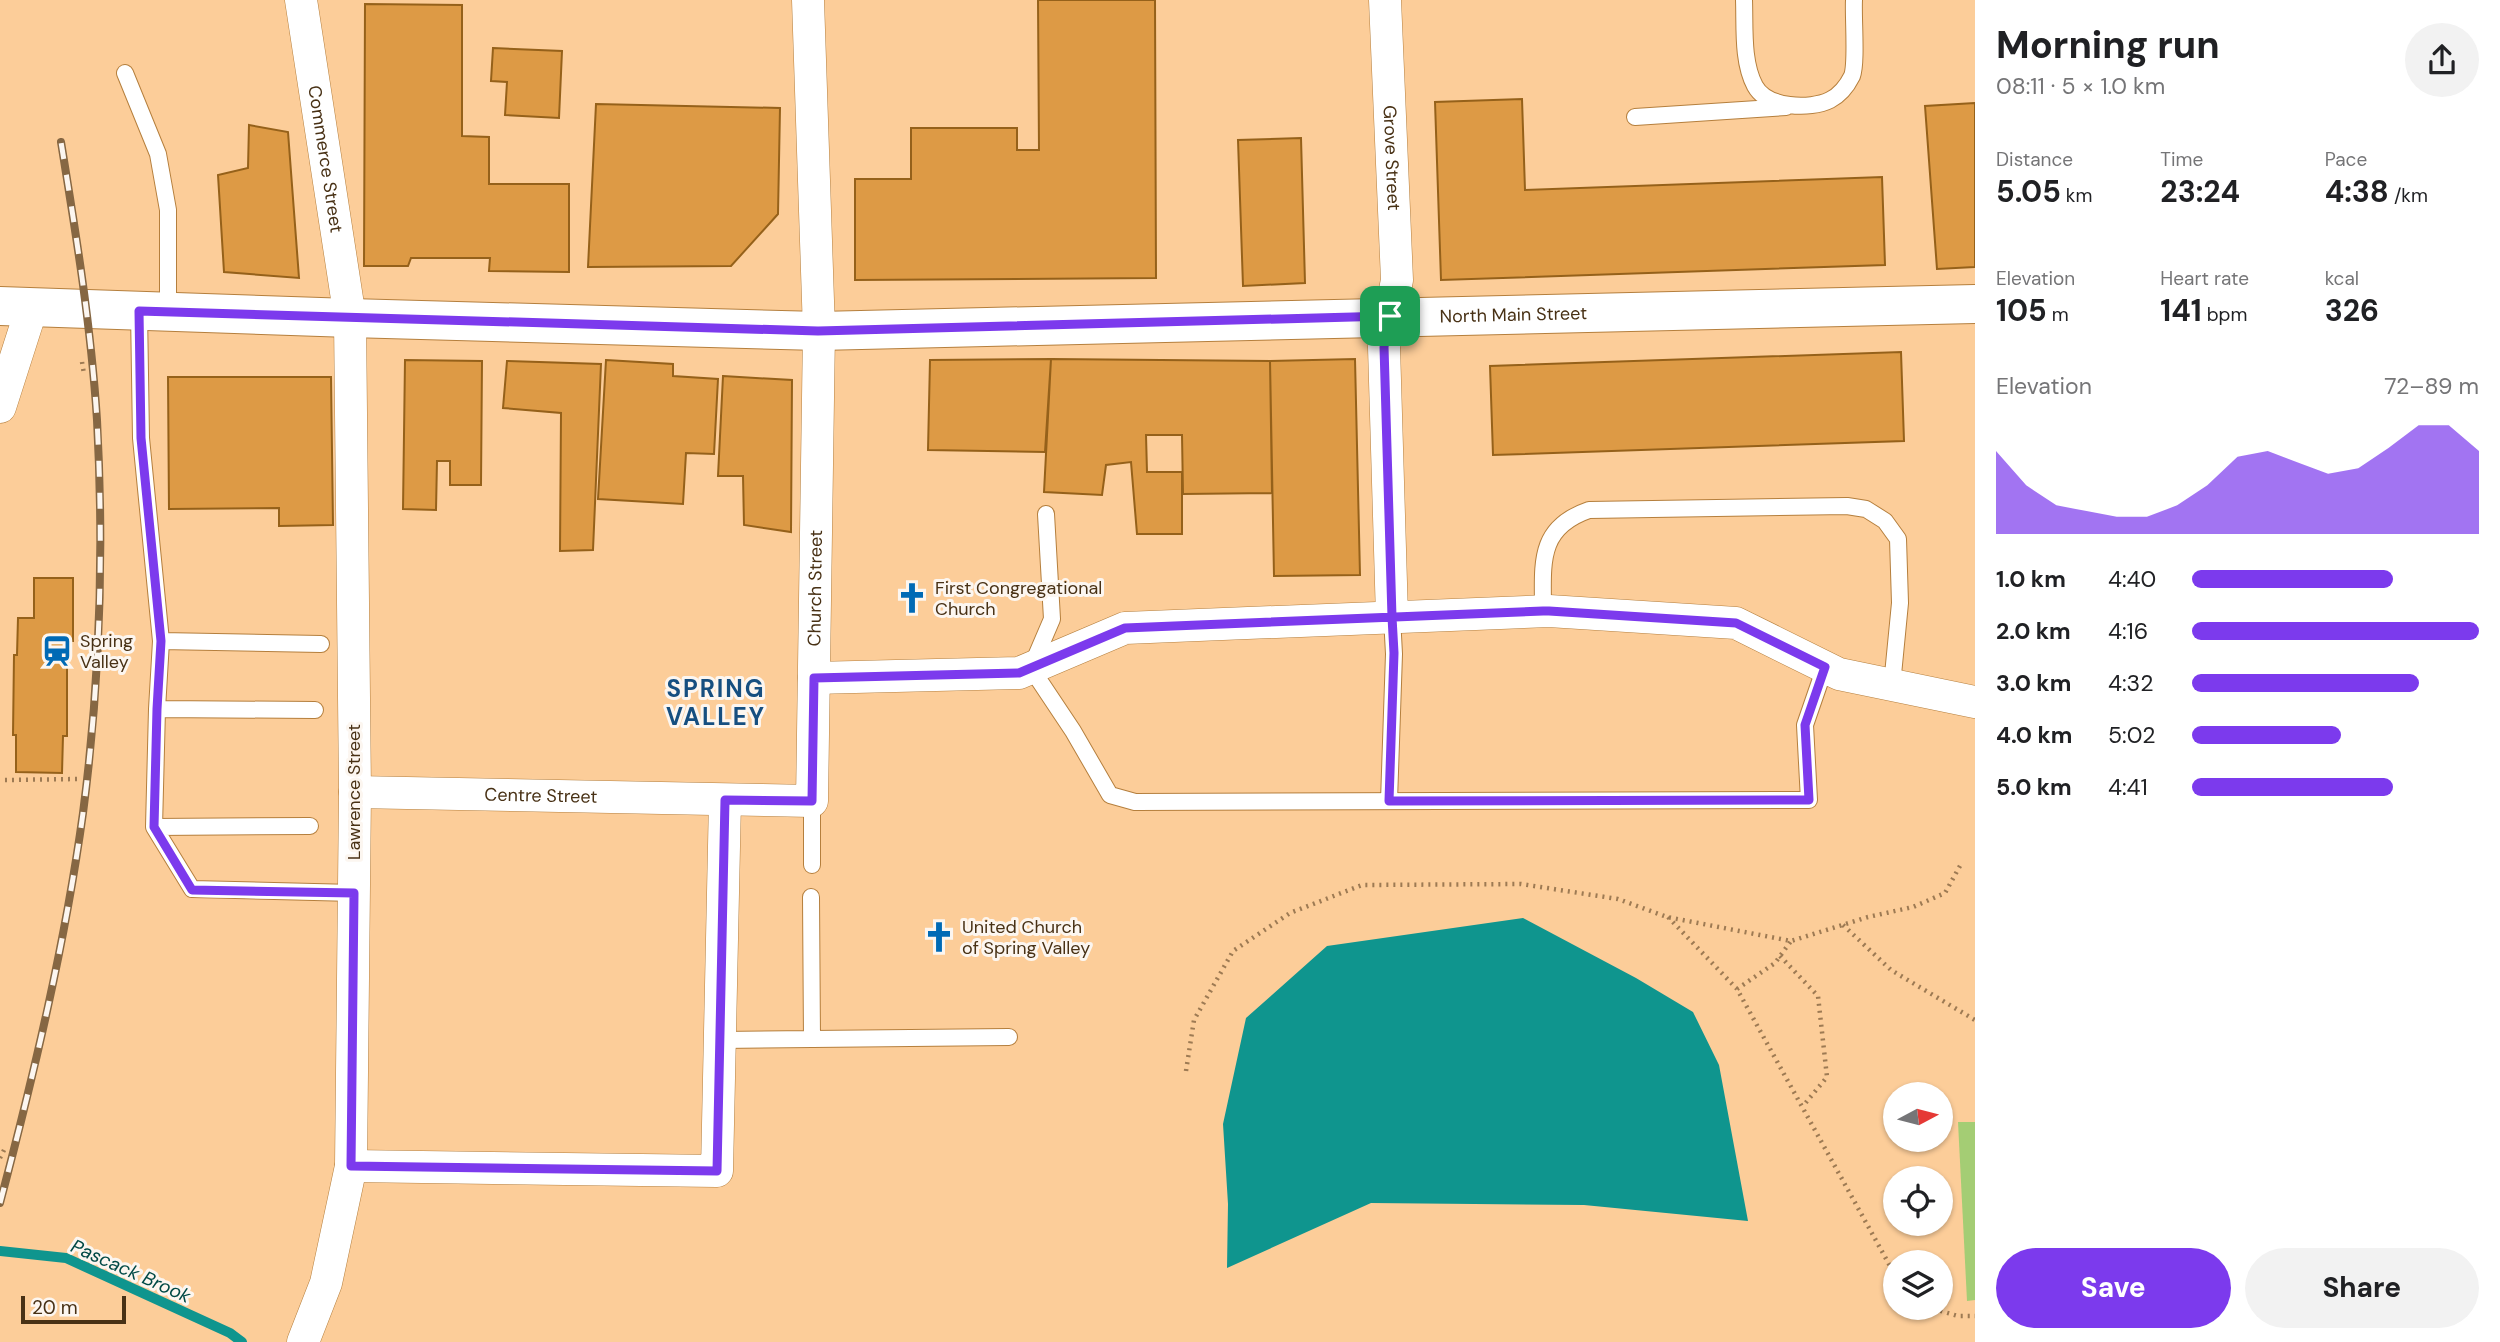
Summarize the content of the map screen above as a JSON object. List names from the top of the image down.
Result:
{
  "streets": {
    "main road": ["North Main Street"],
    "street": [
      "Grove Street",
      "Commerce Street",
      "Church Street",
      "Lawrence Street",
      "Centre Street"
    ]
  },
  "crossings": [
    ["Grove Street", "North Main Street"],
    ["Commerce Street", "North Main Street"],
    ["Commerce Street", "Lawrence Street"],
    ["North Main Street", "Church Street"],
    ["North Main Street", "Lawrence Street"],
    ["Lawrence Street", "Centre Street"]
  ],
  "districts": ["SPRING VALLEY"],
  "water": ["Pascack Brook"],
  "places": {
    "church": ["First Congregational Church", "United Church of Spring Valley"],
    "station": ["Spring Valley"]
  },
  "scale_bar": "20 m",
  "north": "right",
  "page": {
    "heading": ["Morning run", "08:11 · 5 × 1.0 km"],
    "stats": [
      ["Distance", "5.05 km"],
      ["Time", "23:24"],
      ["Pace", "4:38 /km"],
      ["Elevation", "105 m"],
      ["Heart rate", "141 bpm"],
      ["kcal", "326"]
    ],
    "chart": ["Elevation", "72–89 m"],
    "list": [
      {
        "name": "1.0 km",
        "note": "4:40"
      },
      {
        "name": "2.0 km",
        "note": "4:16"
      },
      {
        "name": "3.0 km",
        "note": "4:32"
      },
      {
        "name": "4.0 km",
        "note": "5:02"
      },
      {
        "name": "5.0 km",
        "note": "4:41"
      }
    ],
    "buttons": ["Save", "Share"],
    "scale": "20 m"
  }
}
